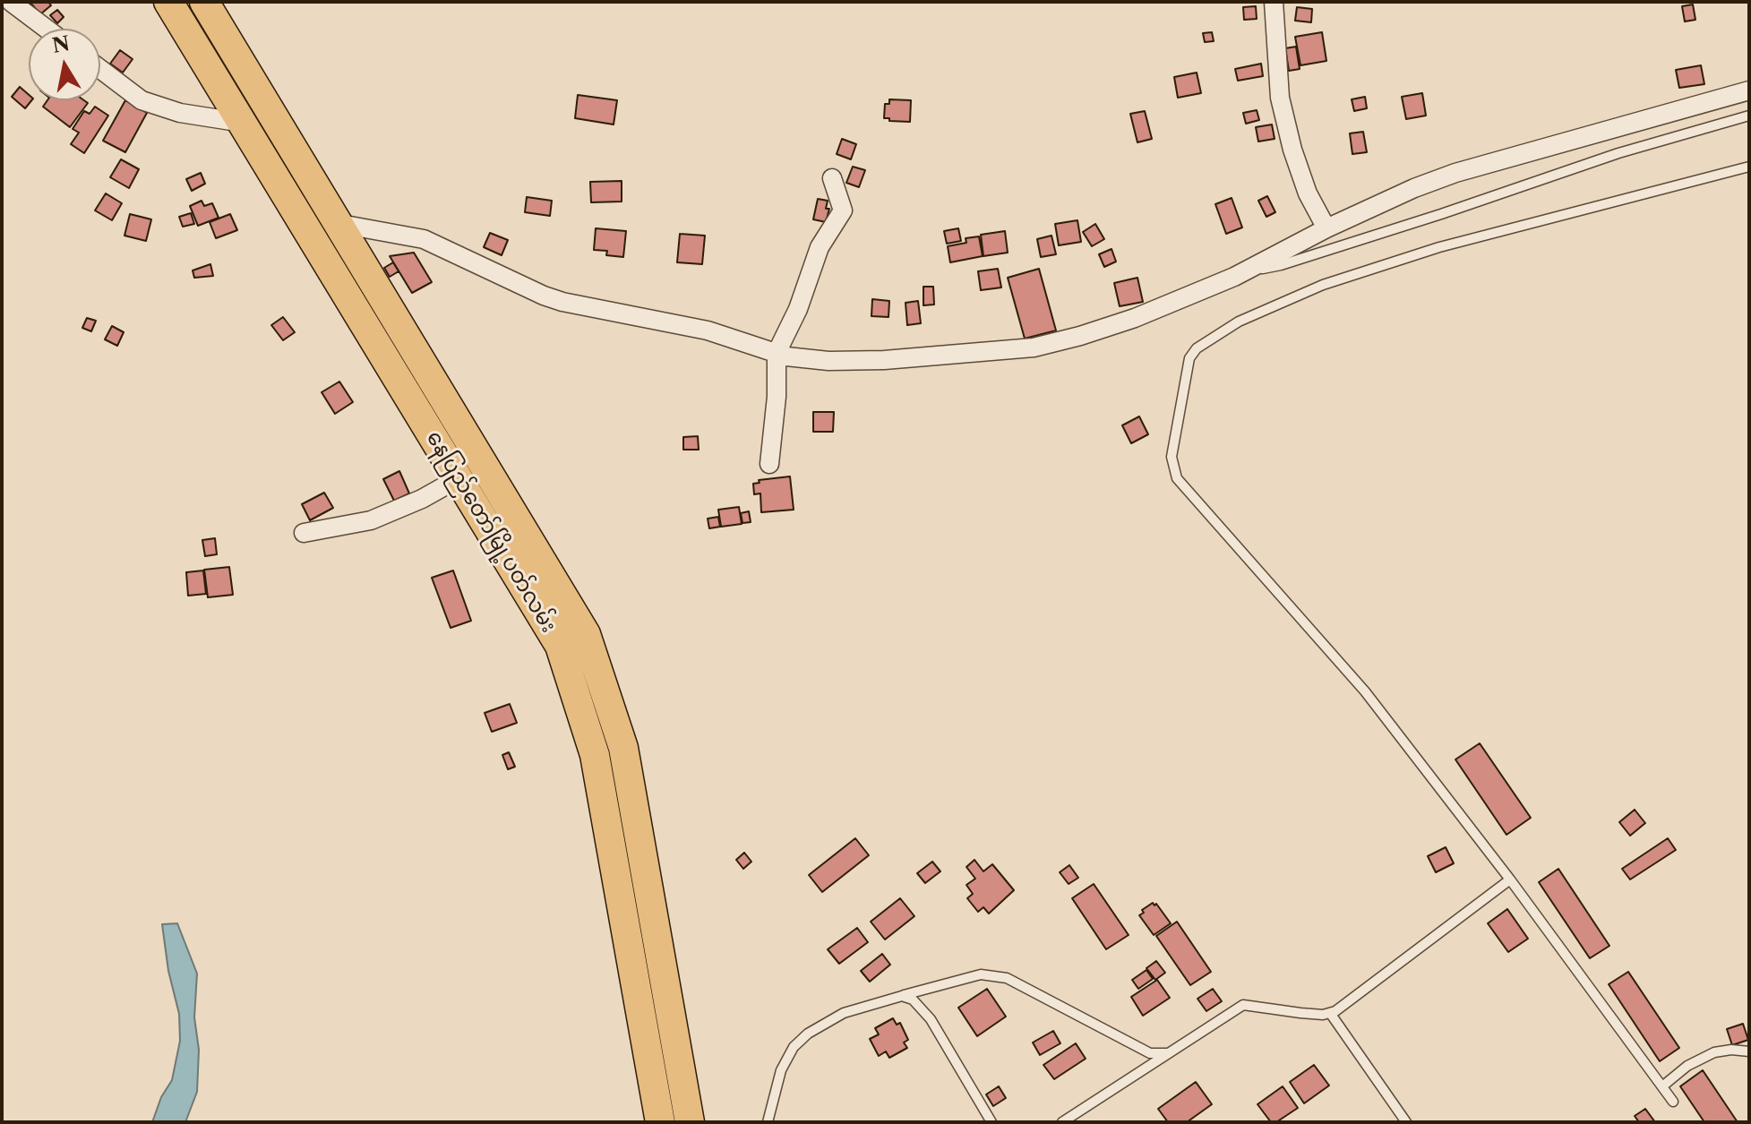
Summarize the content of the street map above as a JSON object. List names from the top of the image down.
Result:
{
  "streets": {
    "main road": ["နေပြည်တော်မြို့ပတ်လမ်း"]
  },
  "north": "top"
}
